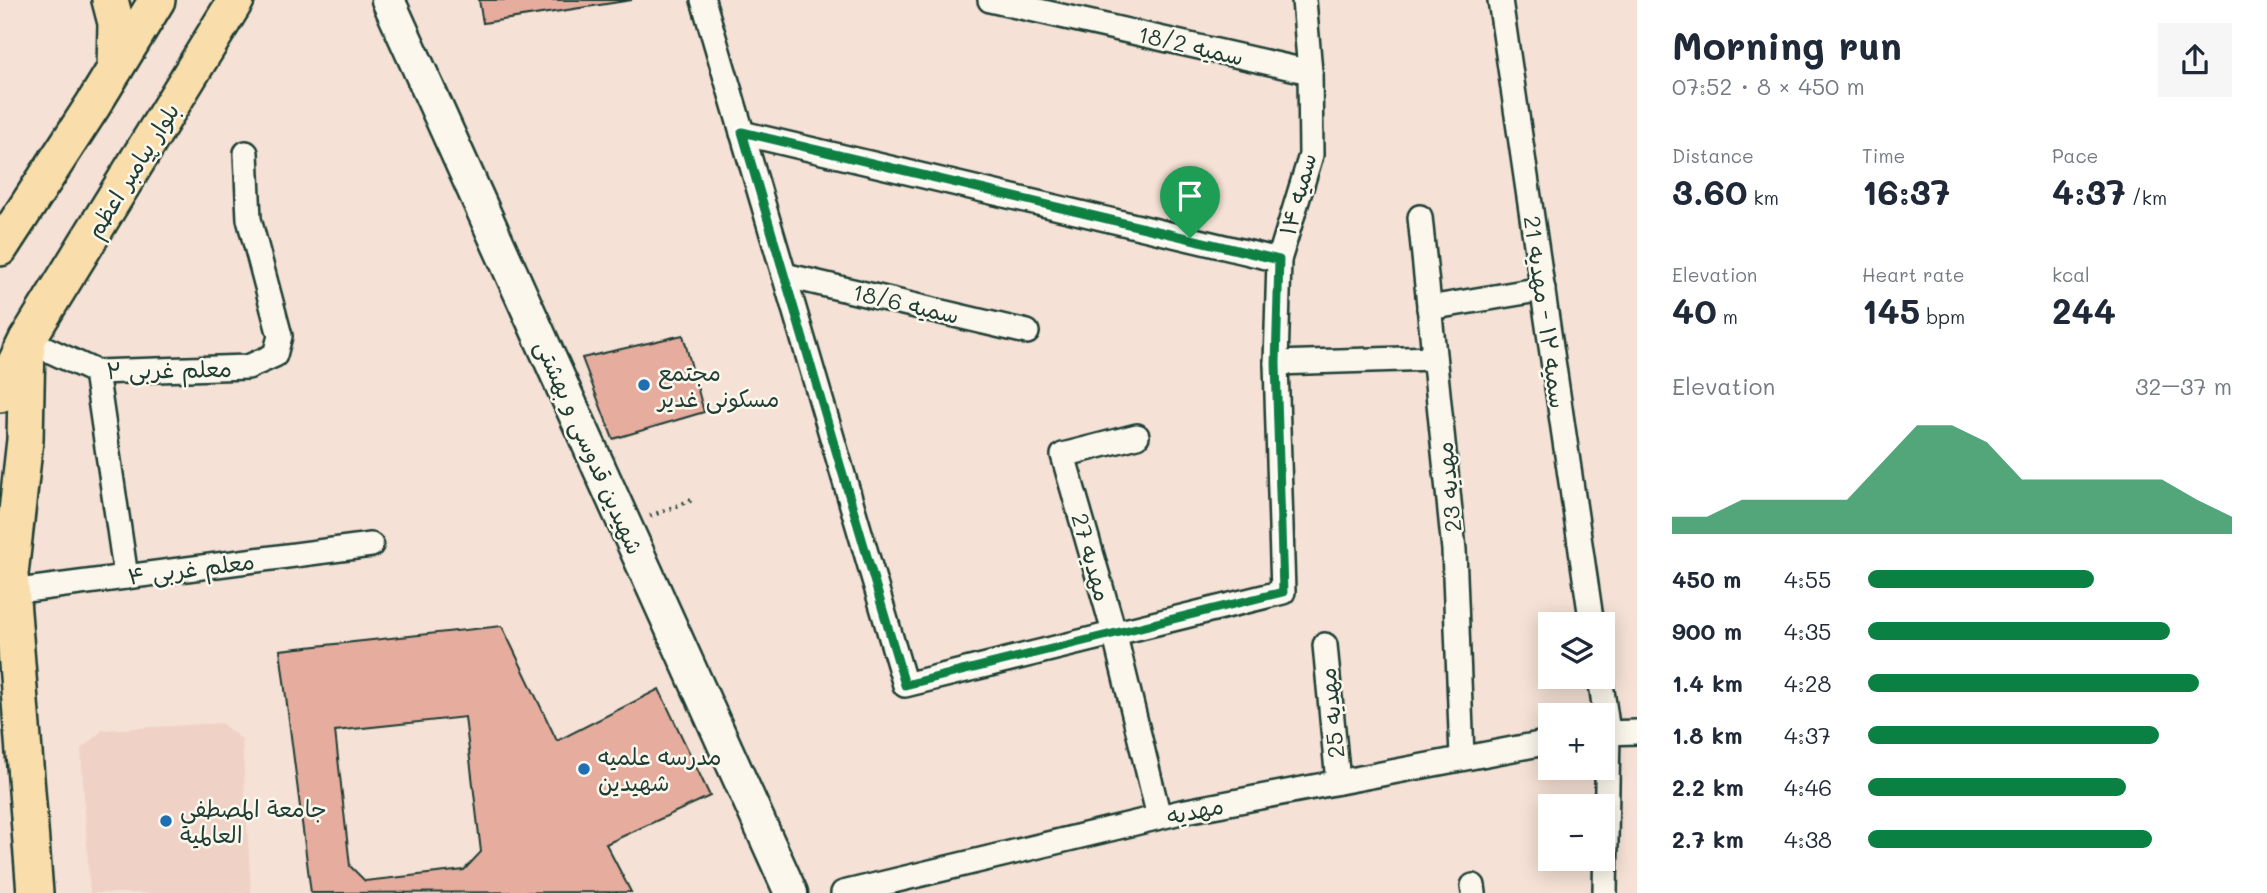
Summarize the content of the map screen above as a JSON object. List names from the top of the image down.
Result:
{
  "streets": {
    "main road": ["بلوار پیامبر اعظم"],
    "street": [
      "سمیه 18/2",
      "سمیه ۱۴",
      "سمیه 18/6",
      "سمیه ۱۲ - مهدیه 21",
      "معلم غربی ۲",
      "شهیدین قدوسی و بهشتی",
      "مهدیه 23",
      "مهدیه 27",
      "معلم غربی ۴",
      "مهدیه 25",
      "مهدیه"
    ]
  },
  "crossings": [
    ["سمیه 18/2", "سمیه ۱۴"],
    ["بلوار پیامبر اعظم", "معلم غربی ۲"],
    ["سمیه ۱۴", "مهدیه 27"],
    ["مهدیه 23", "مهدیه"],
    ["مهدیه 27", "مهدیه"],
    ["مهدیه 25", "مهدیه"]
  ],
  "places": ["مجتمع مسکونی غدیر", "مدرسه علمیه شهیدین", "جامعة المصطفی العالمیة"],
  "page": {
    "heading": ["Morning run", "07:52 · 8 × 450 m"],
    "stats": [
      ["Distance", "3.60 km"],
      ["Time", "16:37"],
      ["Pace", "4:37 /km"],
      ["Elevation", "40 m"],
      ["Heart rate", "145 bpm"],
      ["kcal", "244"]
    ],
    "chart": ["Elevation", "32–37 m"],
    "list": [
      {
        "name": "450 m",
        "note": "4:55"
      },
      {
        "name": "900 m",
        "note": "4:35"
      },
      {
        "name": "1.4 km",
        "note": "4:28"
      },
      {
        "name": "1.8 km",
        "note": "4:37"
      },
      {
        "name": "2.2 km",
        "note": "4:46"
      },
      {
        "name": "2.7 km",
        "note": "4:38"
      }
    ],
    "map_buttons": ["+", "−"]
  }
}
